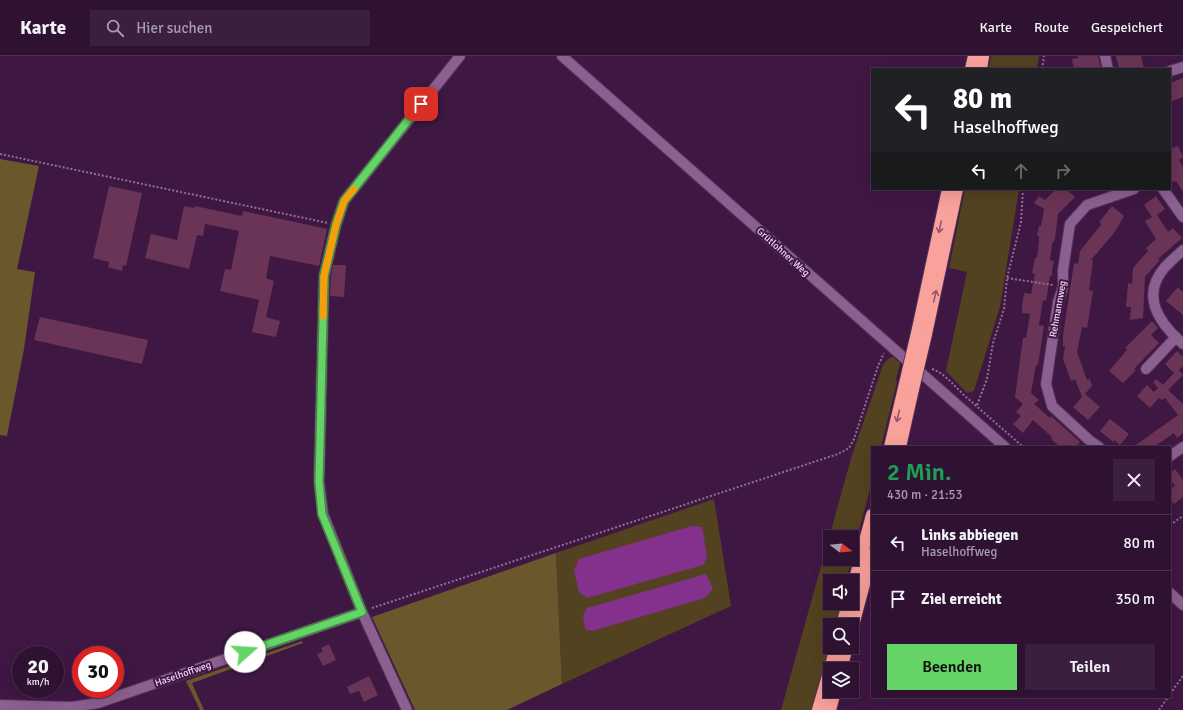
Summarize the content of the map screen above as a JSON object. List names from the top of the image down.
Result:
{
  "streets": {
    "street": ["Grütlohner Weg", "Rehmannweg", "Haselhoffweg"]
  },
  "north": "right",
  "page": {
    "header": "Karte",
    "search": "Hier suchen",
    "nav": ["Karte", "Route", "Gespeichert"],
    "turn": ["80 m", "Haselhoffweg"],
    "heading": ["2 Min.", "430 m · 21:53"],
    "list": [
      {
        "name": "Links abbiegen",
        "note": "Haselhoffweg",
        "value": "80 m"
      },
      {
        "name": "Ziel erreicht",
        "value": "350 m"
      }
    ],
    "buttons": ["Beenden", "Teilen"],
    "speed": "20 km/h",
    "limit": "30"
  }
}
